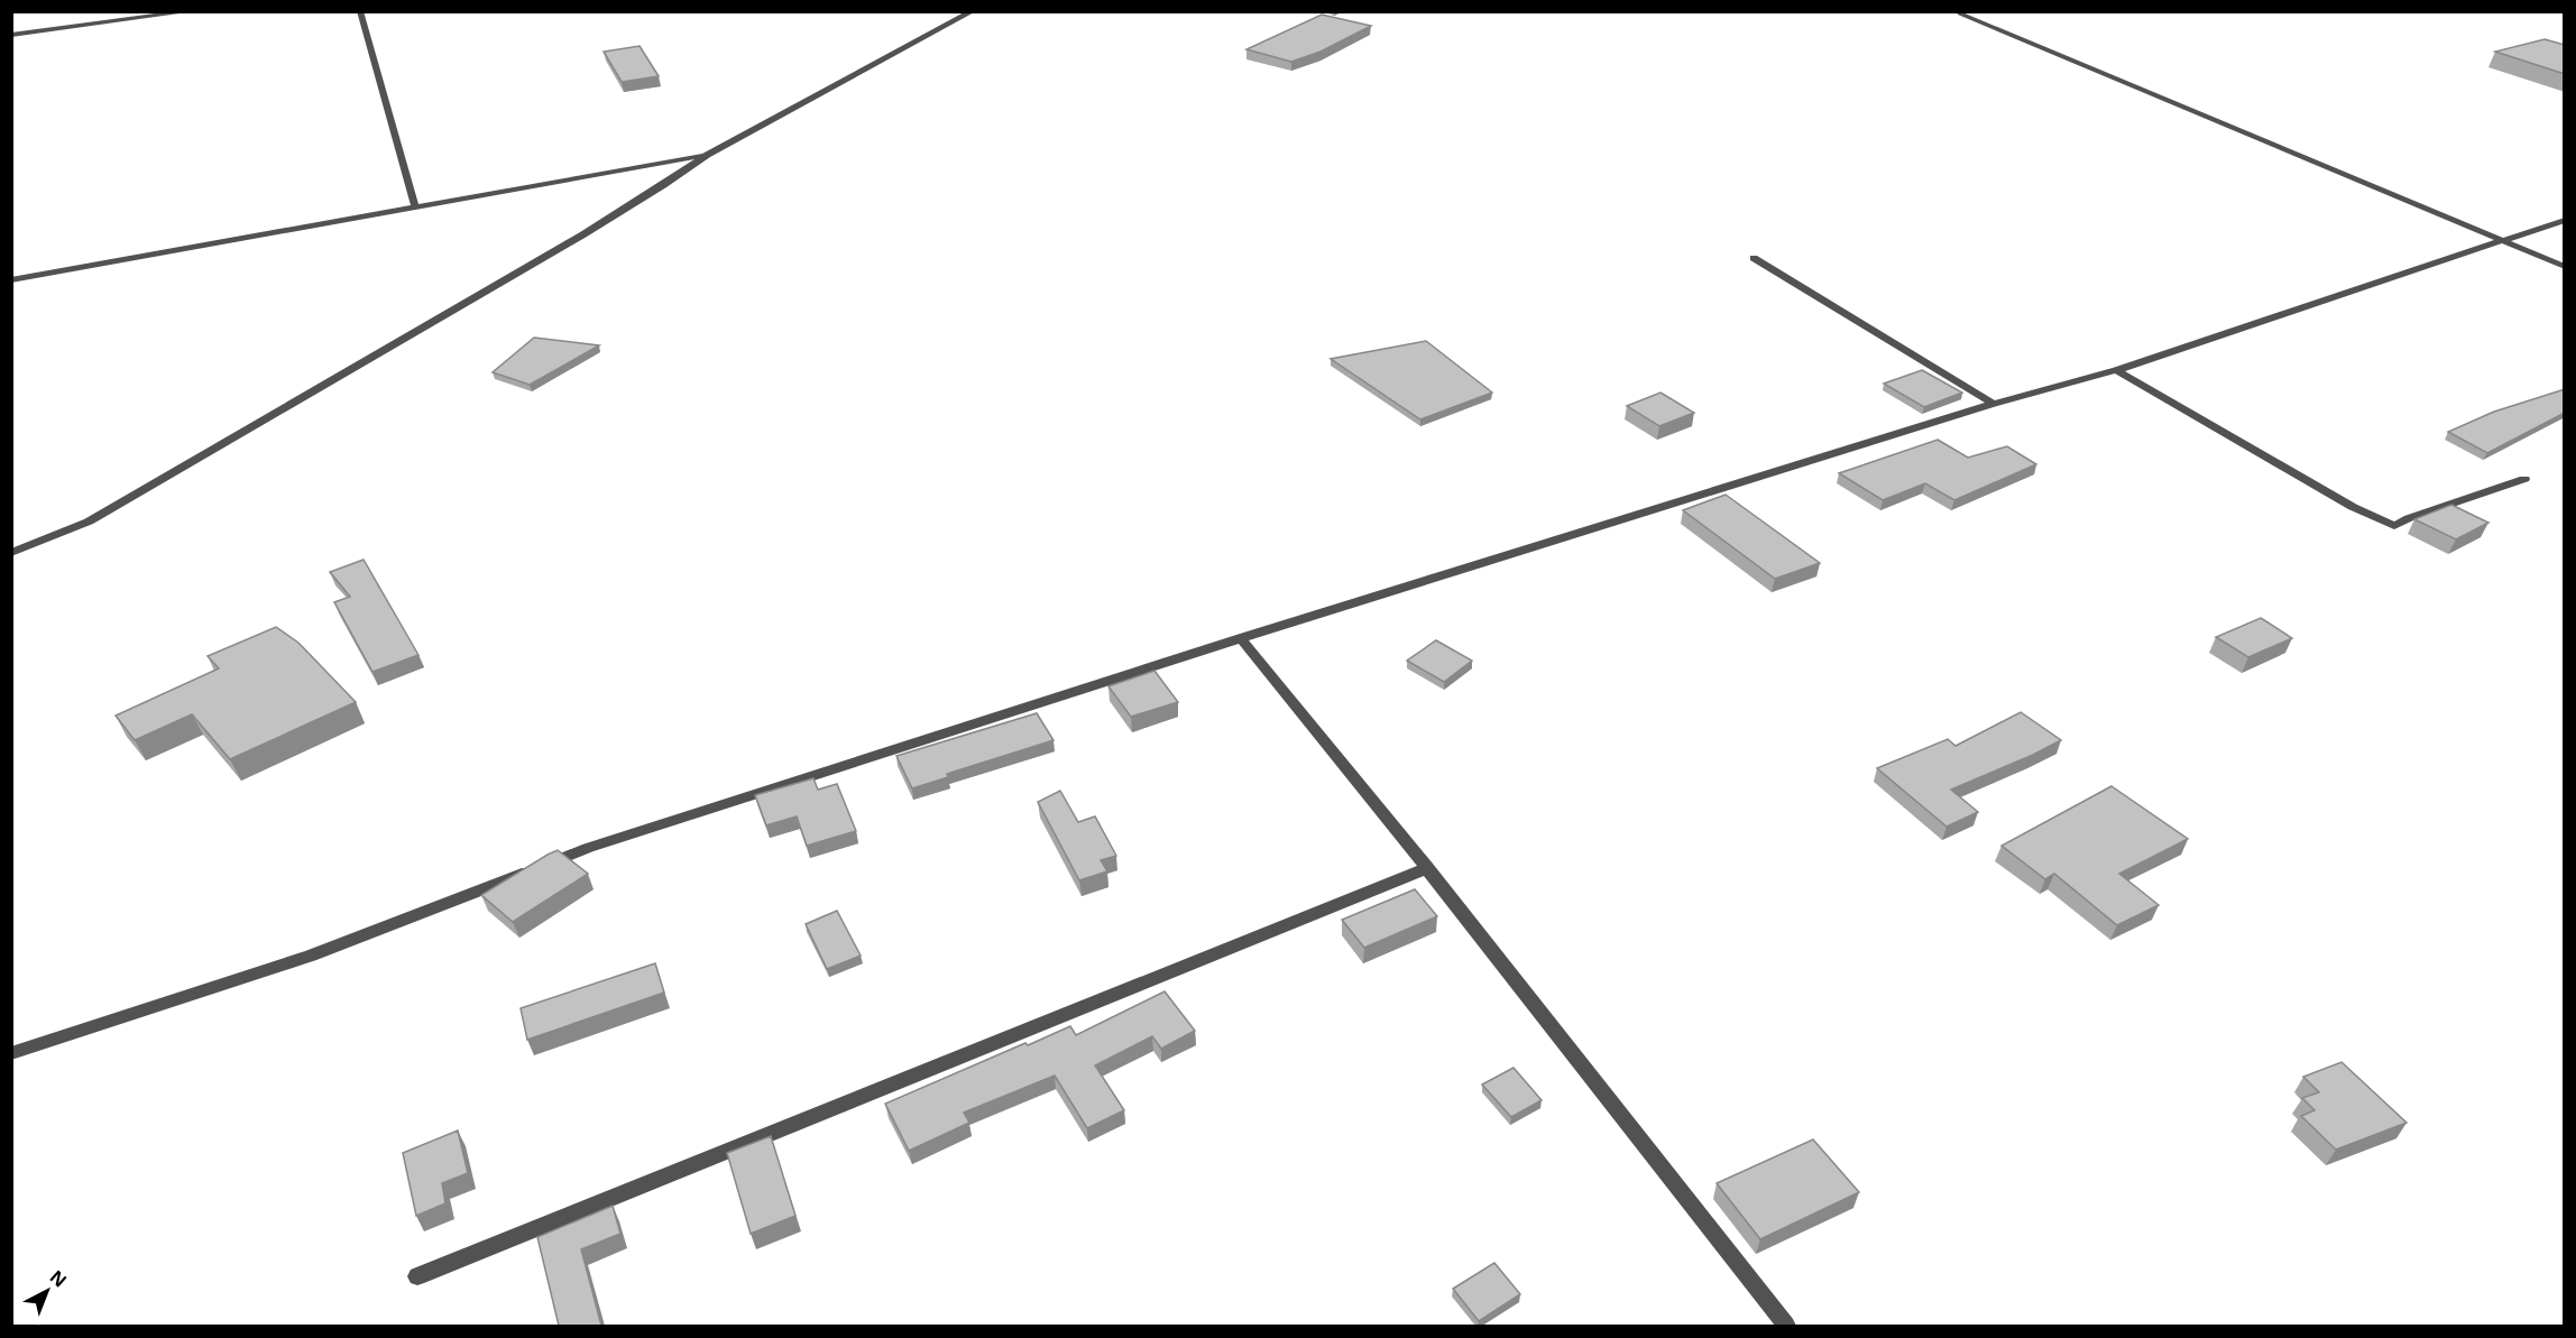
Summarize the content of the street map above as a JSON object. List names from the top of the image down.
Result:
{
  "north": "top right"
}
